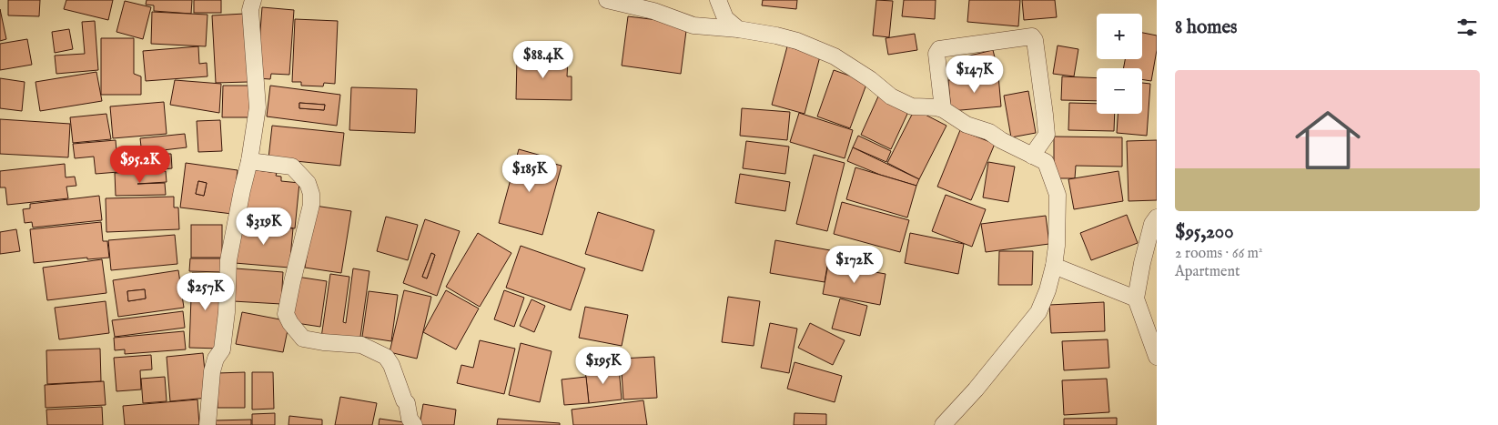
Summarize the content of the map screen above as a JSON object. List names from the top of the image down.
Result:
{
  "page": {
    "heading": "8 homes",
    "map_buttons": ["+", "−"],
    "price": [
      "$88.4K",
      "$147K",
      "$95.2K",
      "$185K",
      "$319K",
      "$172K",
      "$257K",
      "$195K"
    ],
    "list": [
      {
        "name": "$95,200",
        "note": "2 rooms · 66 m² · Apartment"
      }
    ]
  }
}
